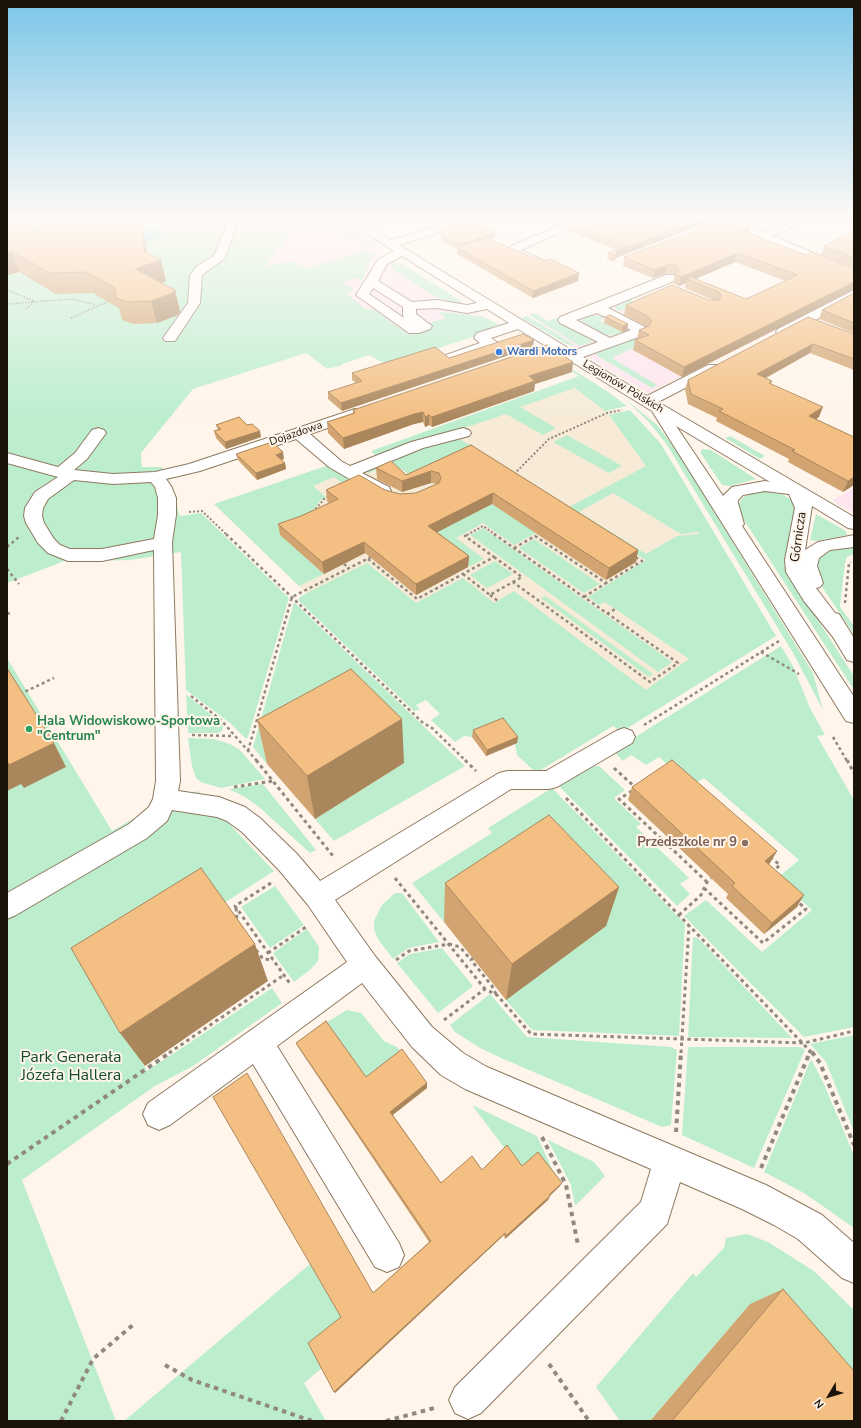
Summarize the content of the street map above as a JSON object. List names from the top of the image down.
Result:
{
  "streets": {
    "street": ["Legionów Polskich", "Dojazdowa", "Górnicza"]
  },
  "crossings": [
    ["Legionów Polskich", "Górnicza"]
  ],
  "parks": ["Park Generała Józefa Hallera"],
  "places": ["Wardi Motors", "Hala Widowiskowo-Sportowa \"Centrum\"", "Przedszkole nr 9"],
  "north": "bottom left"
}
